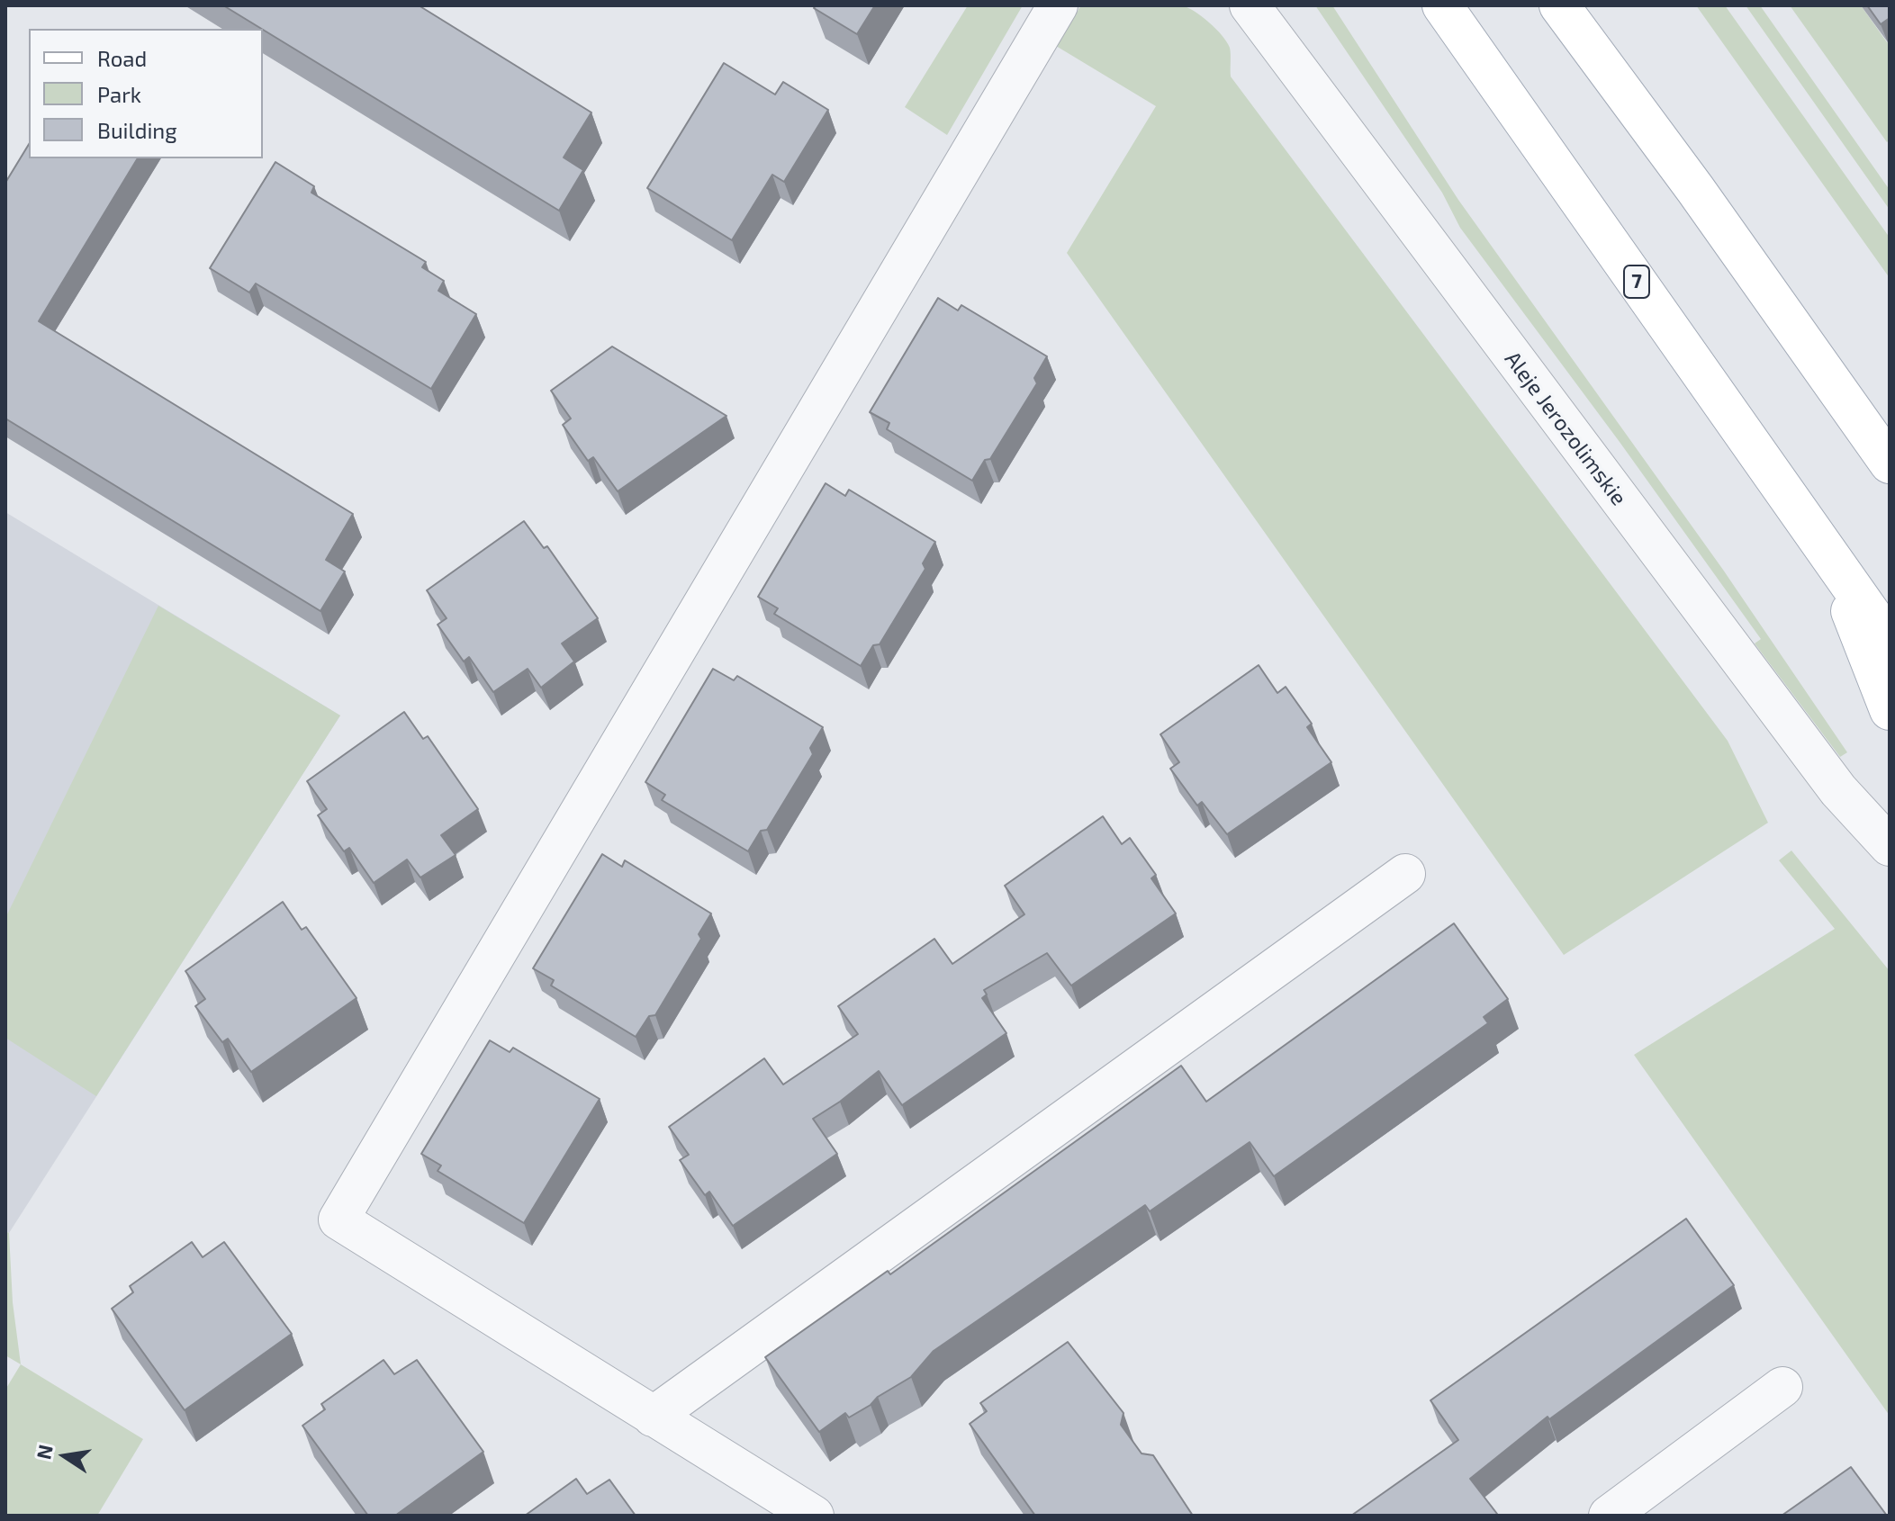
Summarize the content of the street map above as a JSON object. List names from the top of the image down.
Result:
{
  "streets": {
    "main road": ["7"],
    "street": ["Aleje Jerozolimskie"]
  },
  "legend": ["Road", "Park", "Building"],
  "north": "left"
}
